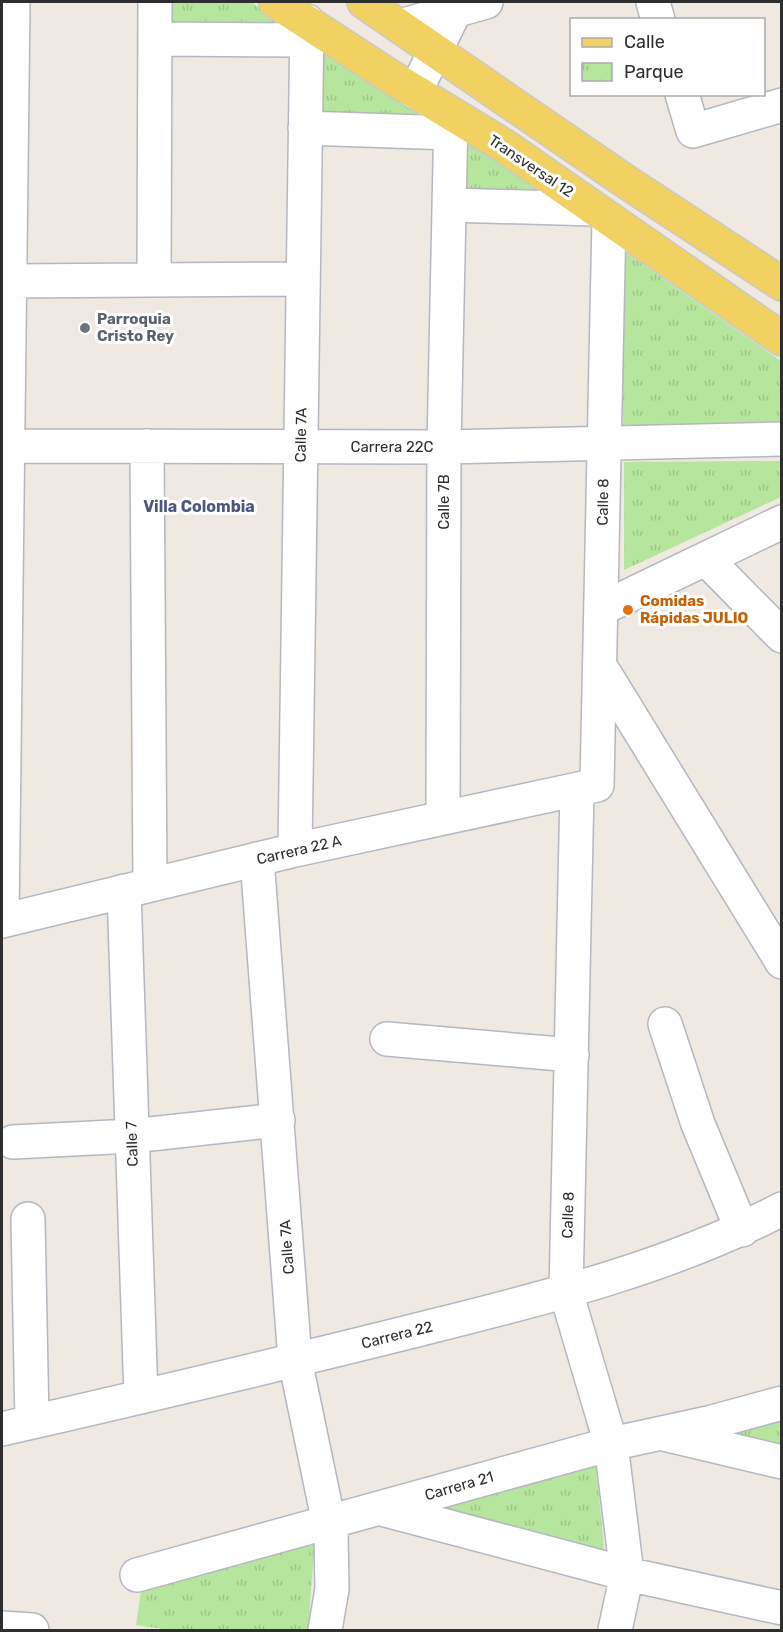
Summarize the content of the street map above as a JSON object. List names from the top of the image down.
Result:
{
  "streets": {
    "main road": ["Transversal 12"],
    "street": [
      "Calle 7A",
      "Carrera 22C",
      "Calle 7B",
      "Calle 8",
      "Carrera 22 A",
      "Calle 7",
      "Carrera 22",
      "Carrera 21"
    ]
  },
  "crossings": [
    ["Transversal 12", "Calle 7A"],
    ["Transversal 12", "Calle 7B"],
    ["Transversal 12", "Calle 8"],
    ["Calle 7A", "Carrera 22C"],
    ["Calle 7A", "Carrera 22 A"],
    ["Calle 7A", "Carrera 22"],
    ["Calle 7A", "Carrera 21"],
    ["Carrera 22C", "Calle 7B"],
    ["Carrera 22C", "Calle 8"],
    ["Carrera 22C", "Calle 7"],
    ["Calle 7B", "Carrera 22 A"],
    ["Calle 8", "Carrera 22 A"],
    ["Calle 8", "Carrera 22"],
    ["Calle 8", "Carrera 21"],
    ["Carrera 22 A", "Calle 7"],
    ["Calle 7", "Carrera 22"]
  ],
  "districts": ["Villa Colombia"],
  "places": ["Parroquia Cristo Rey", "Comidas Rápidas JULIO"],
  "legend": ["Calle", "Parque"]
}
